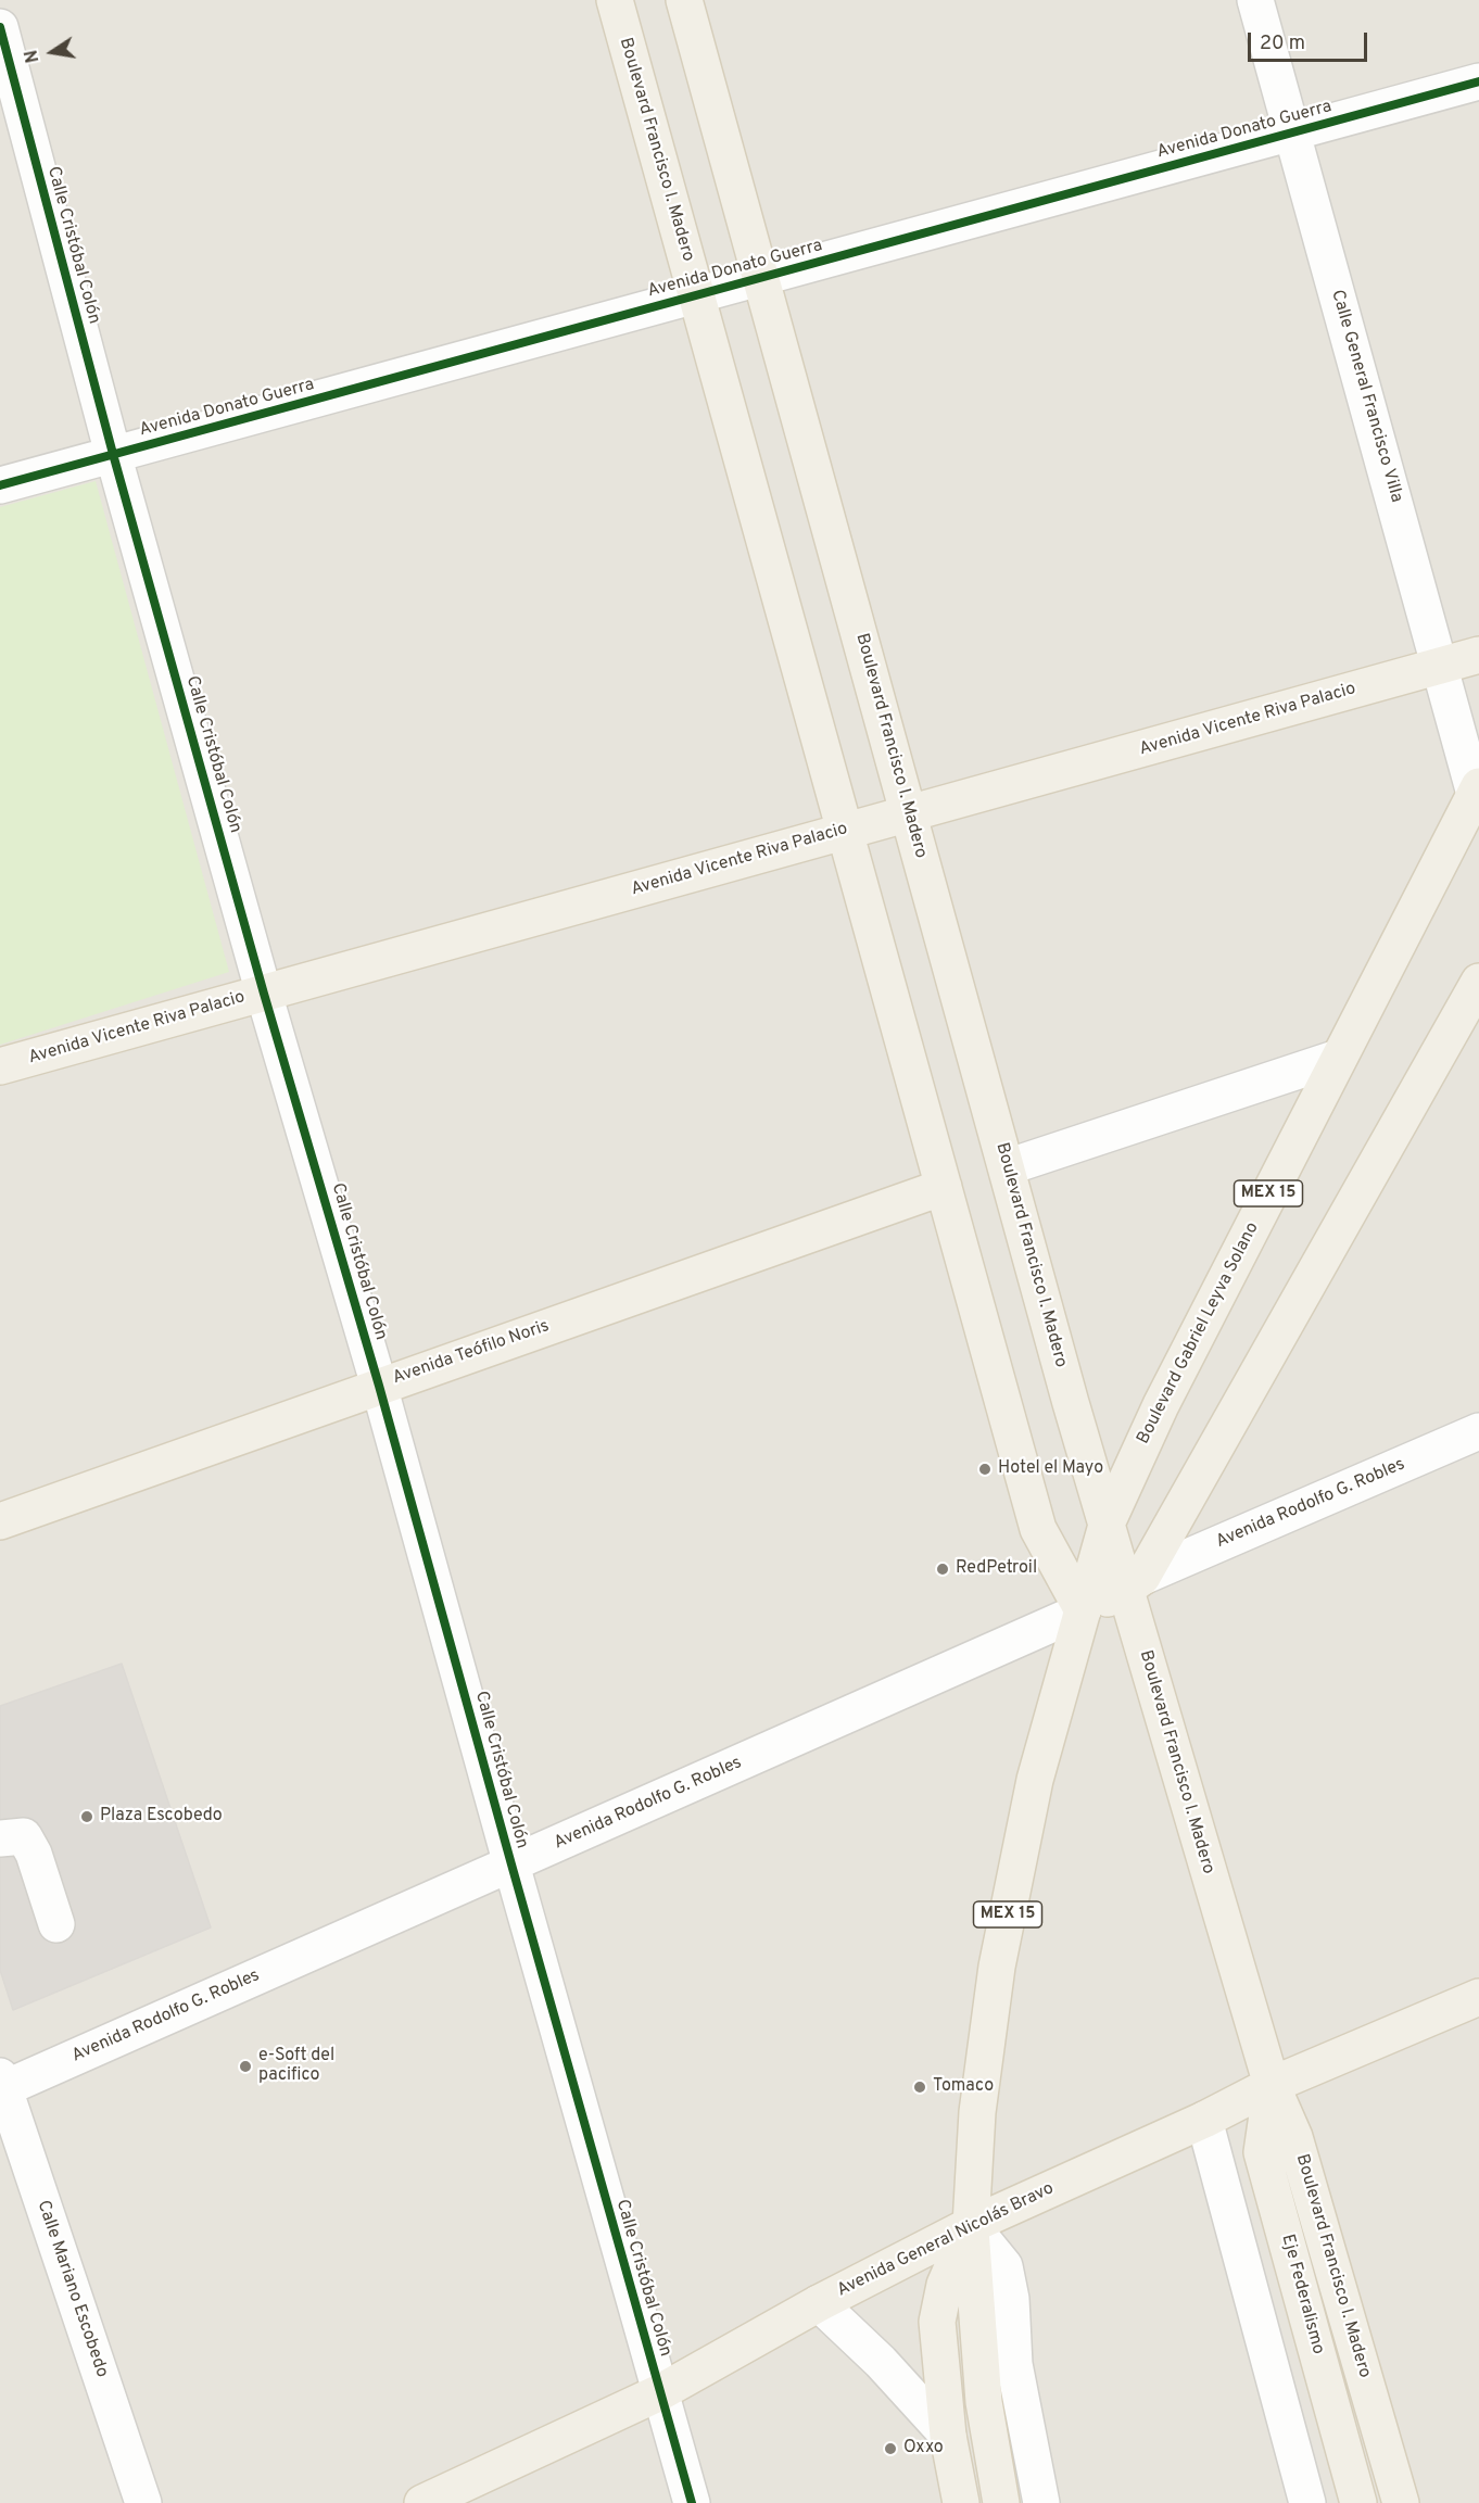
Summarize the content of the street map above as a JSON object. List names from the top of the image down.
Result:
{
  "streets": {
    "main road": [
      "Boulevard Francisco I. Madero",
      "Avenida Vicente Riva Palacio",
      "MEX 15",
      "Boulevard Gabriel Leyva Solano",
      "Avenida Teófilo Noris",
      "Avenida General Nicolás Bravo",
      "Eje Federalismo"
    ],
    "street": [
      "Avenida Donato Guerra",
      "Calle Cristóbal Colón",
      "Calle General Francisco Villa",
      "Avenida Rodolfo G. Robles",
      "Calle Mariano Escobedo"
    ]
  },
  "crossings": [
    ["Avenida Donato Guerra", "Boulevard Francisco I. Madero"],
    ["Avenida Donato Guerra", "Calle Cristóbal Colón"],
    ["Avenida Donato Guerra", "Calle General Francisco Villa"],
    ["Boulevard Francisco I. Madero", "Avenida Vicente Riva Palacio"],
    ["Boulevard Francisco I. Madero", "Boulevard Gabriel Leyva Solano"],
    ["Boulevard Francisco I. Madero", "Avenida Teófilo Noris"],
    ["Boulevard Francisco I. Madero", "Avenida Rodolfo G. Robles"],
    ["Boulevard Francisco I. Madero", "Avenida General Nicolás Bravo"],
    ["Boulevard Francisco I. Madero", "Eje Federalismo"],
    ["Calle Cristóbal Colón", "Avenida Vicente Riva Palacio"],
    ["Calle Cristóbal Colón", "Avenida Teófilo Noris"],
    ["Calle Cristóbal Colón", "Avenida Rodolfo G. Robles"],
    ["Calle Cristóbal Colón", "Avenida General Nicolás Bravo"],
    ["Calle General Francisco Villa", "Avenida Vicente Riva Palacio"],
    ["Calle General Francisco Villa", "Boulevard Gabriel Leyva Solano"],
    ["Boulevard Gabriel Leyva Solano", "Avenida Rodolfo G. Robles"],
    ["Boulevard Gabriel Leyva Solano", "Avenida General Nicolás Bravo"],
    ["Avenida Rodolfo G. Robles", "Calle Mariano Escobedo"],
    ["Avenida General Nicolás Bravo", "Eje Federalismo"]
  ],
  "places": [
    "Hotel el Mayo",
    "RedPetroil",
    "Plaza Escobedo",
    "e-Soft del pacifico",
    "Tomaco",
    "Oxxo"
  ],
  "scale_bar": "20 m",
  "north": "left"
}
